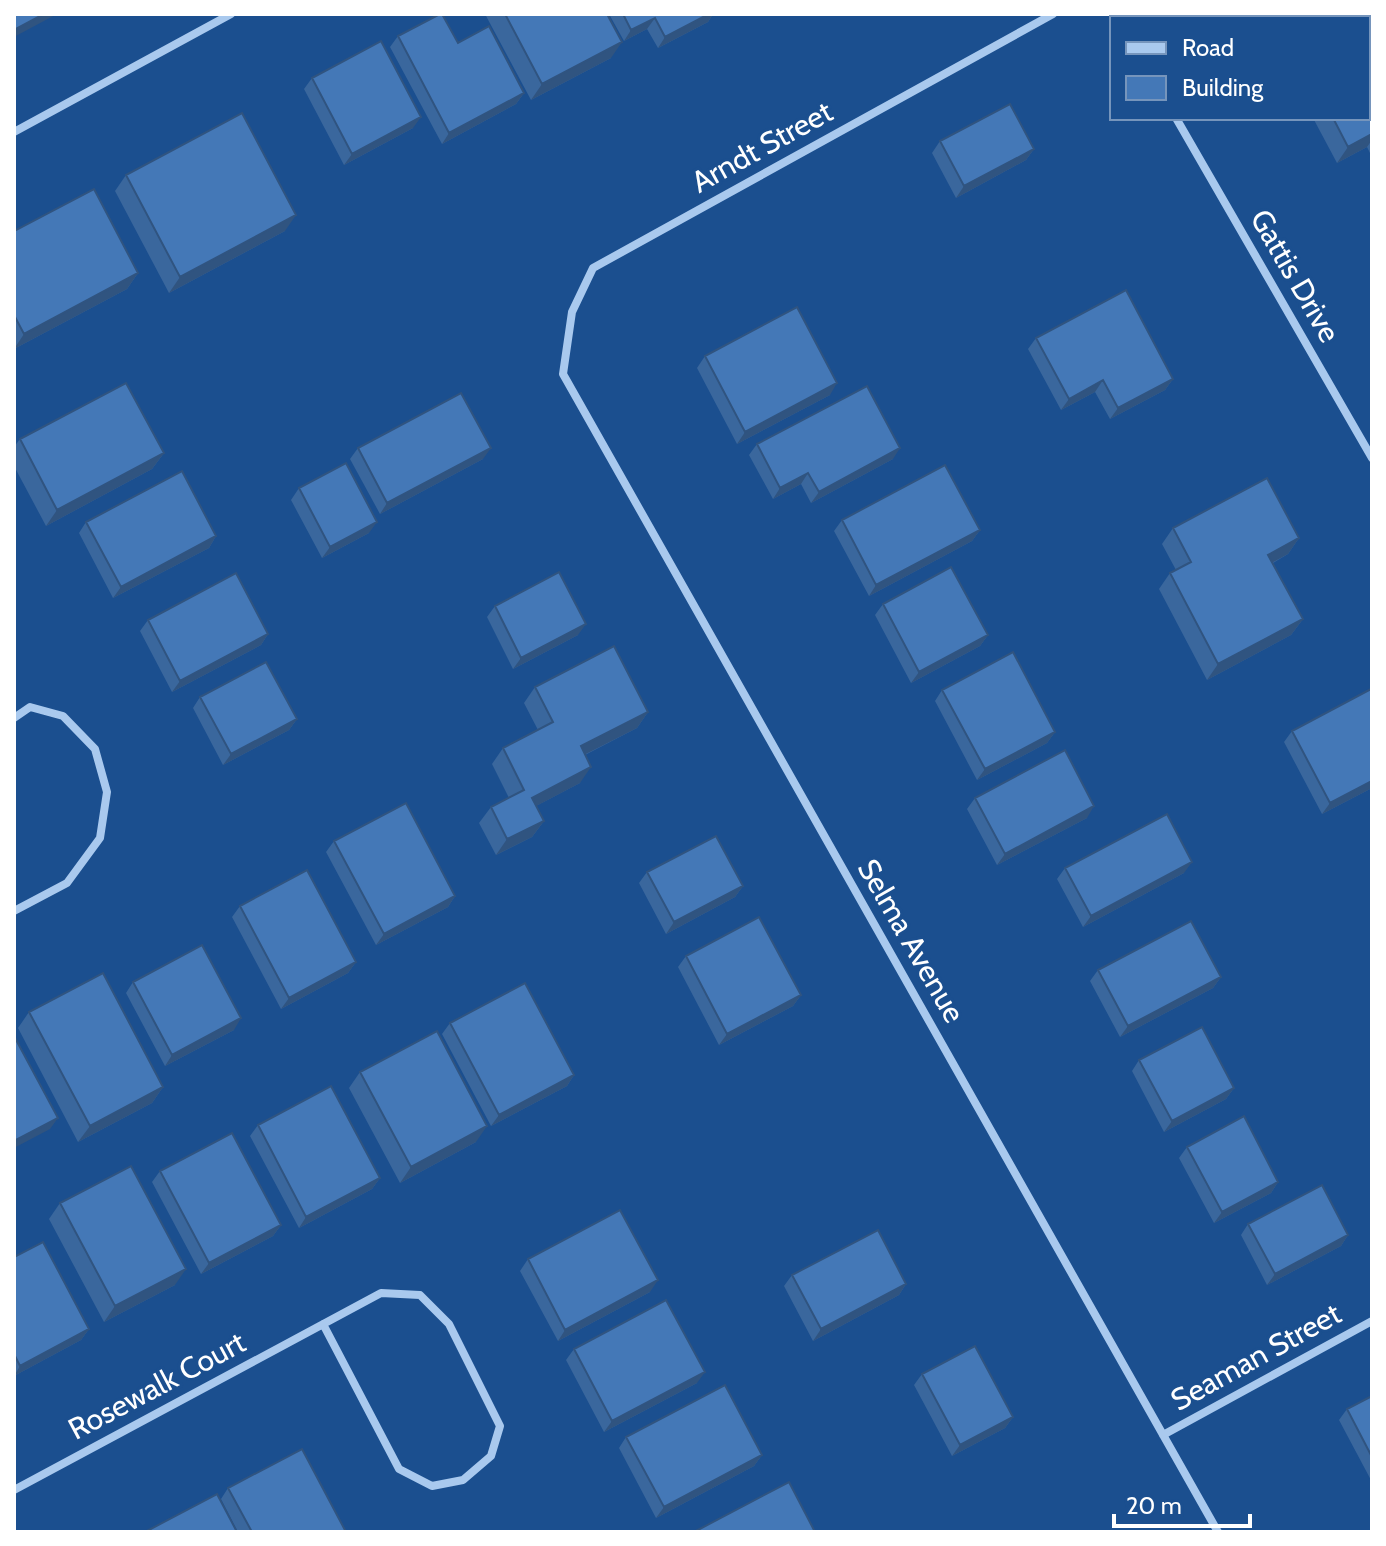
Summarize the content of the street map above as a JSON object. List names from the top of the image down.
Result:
{
  "streets": {
    "street": [
      "Arndt Street",
      "Gattis Drive",
      "Selma Avenue",
      "Seaman Street",
      "Rosewalk Court"
    ]
  },
  "crossings": [
    ["Arndt Street", "Selma Avenue"],
    ["Selma Avenue", "Seaman Street"]
  ],
  "legend": ["Road", "Building"],
  "scale_bar": "20 m"
}
